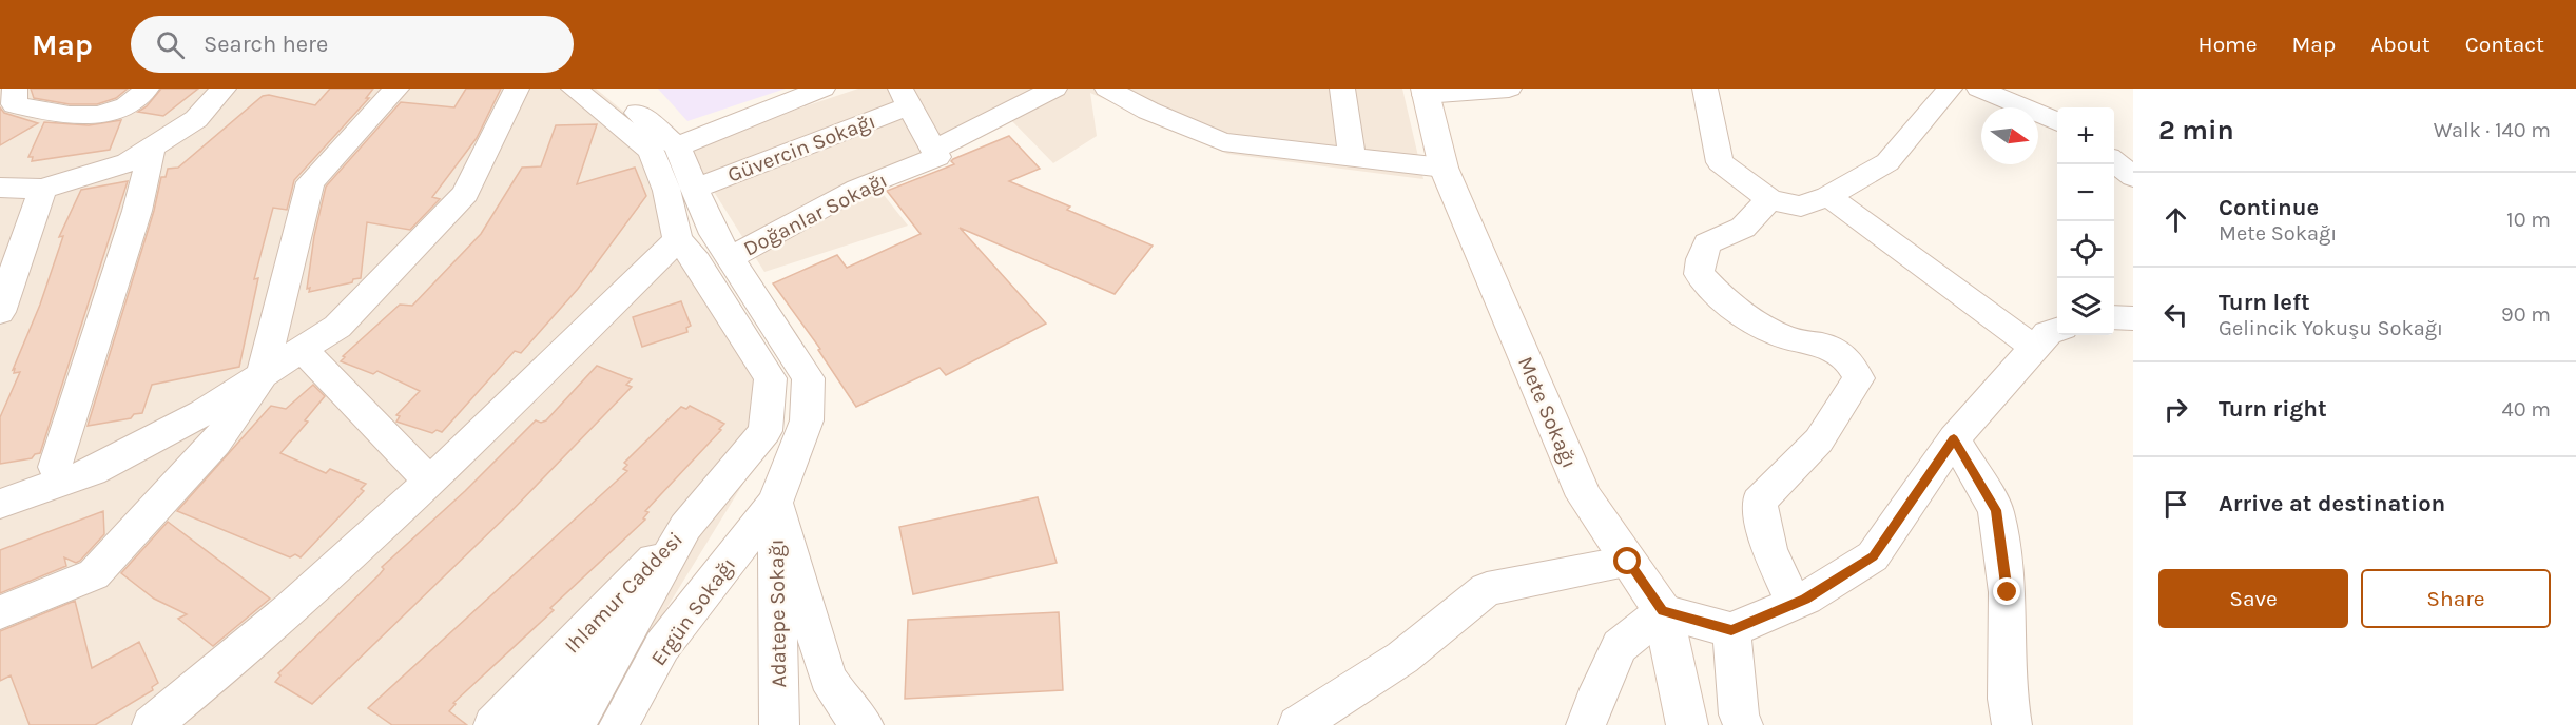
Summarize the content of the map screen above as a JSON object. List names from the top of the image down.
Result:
{
  "streets": {
    "main road": ["Mete Sokağı"],
    "street": [
      "Güvercin Sokağı",
      "Doğanlar Sokağı",
      "Ihlamur Caddesi",
      "Ergün Sokağı",
      "Adatepe Sokağı"
    ]
  },
  "crossings": [
    ["Ergün Sokağı", "Adatepe Sokağı"]
  ],
  "north": "right",
  "page": {
    "header": "Map",
    "search": "Search here",
    "nav": [
      "Home",
      "Map",
      "About",
      "Contact"
    ],
    "heading": ["2 min", "Walk · 140 m"],
    "map_buttons": ["+", "−"],
    "list": [
      ["Continue", "Mete Sokağı", "10 m"],
      ["Turn left", "Gelincik Yokuşu Sokağı", "90 m"],
      ["Turn right", "40 m"],
      "Arrive at destination"
    ],
    "buttons": ["Save", "Share"]
  }
}
